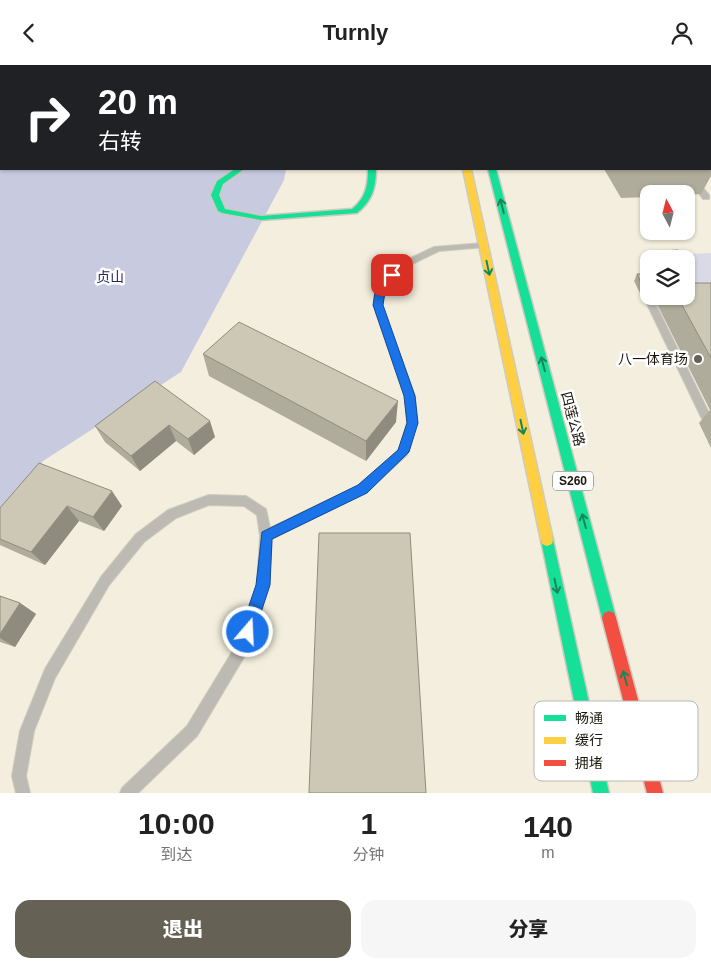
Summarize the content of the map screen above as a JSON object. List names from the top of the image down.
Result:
{
  "streets": {
    "main road": ["四莲公路", "S260"]
  },
  "parks": ["贞山"],
  "places": ["八一体育场"],
  "legend": ["畅通", "缓行", "拥堵"],
  "north": "top",
  "page": {
    "header": "Turnly",
    "turn": ["20 m", "右转"],
    "eta": [
      "10:00",
      "到达",
      "1",
      "分钟",
      "140",
      "m"
    ],
    "buttons": ["退出", "分享"]
  }
}
